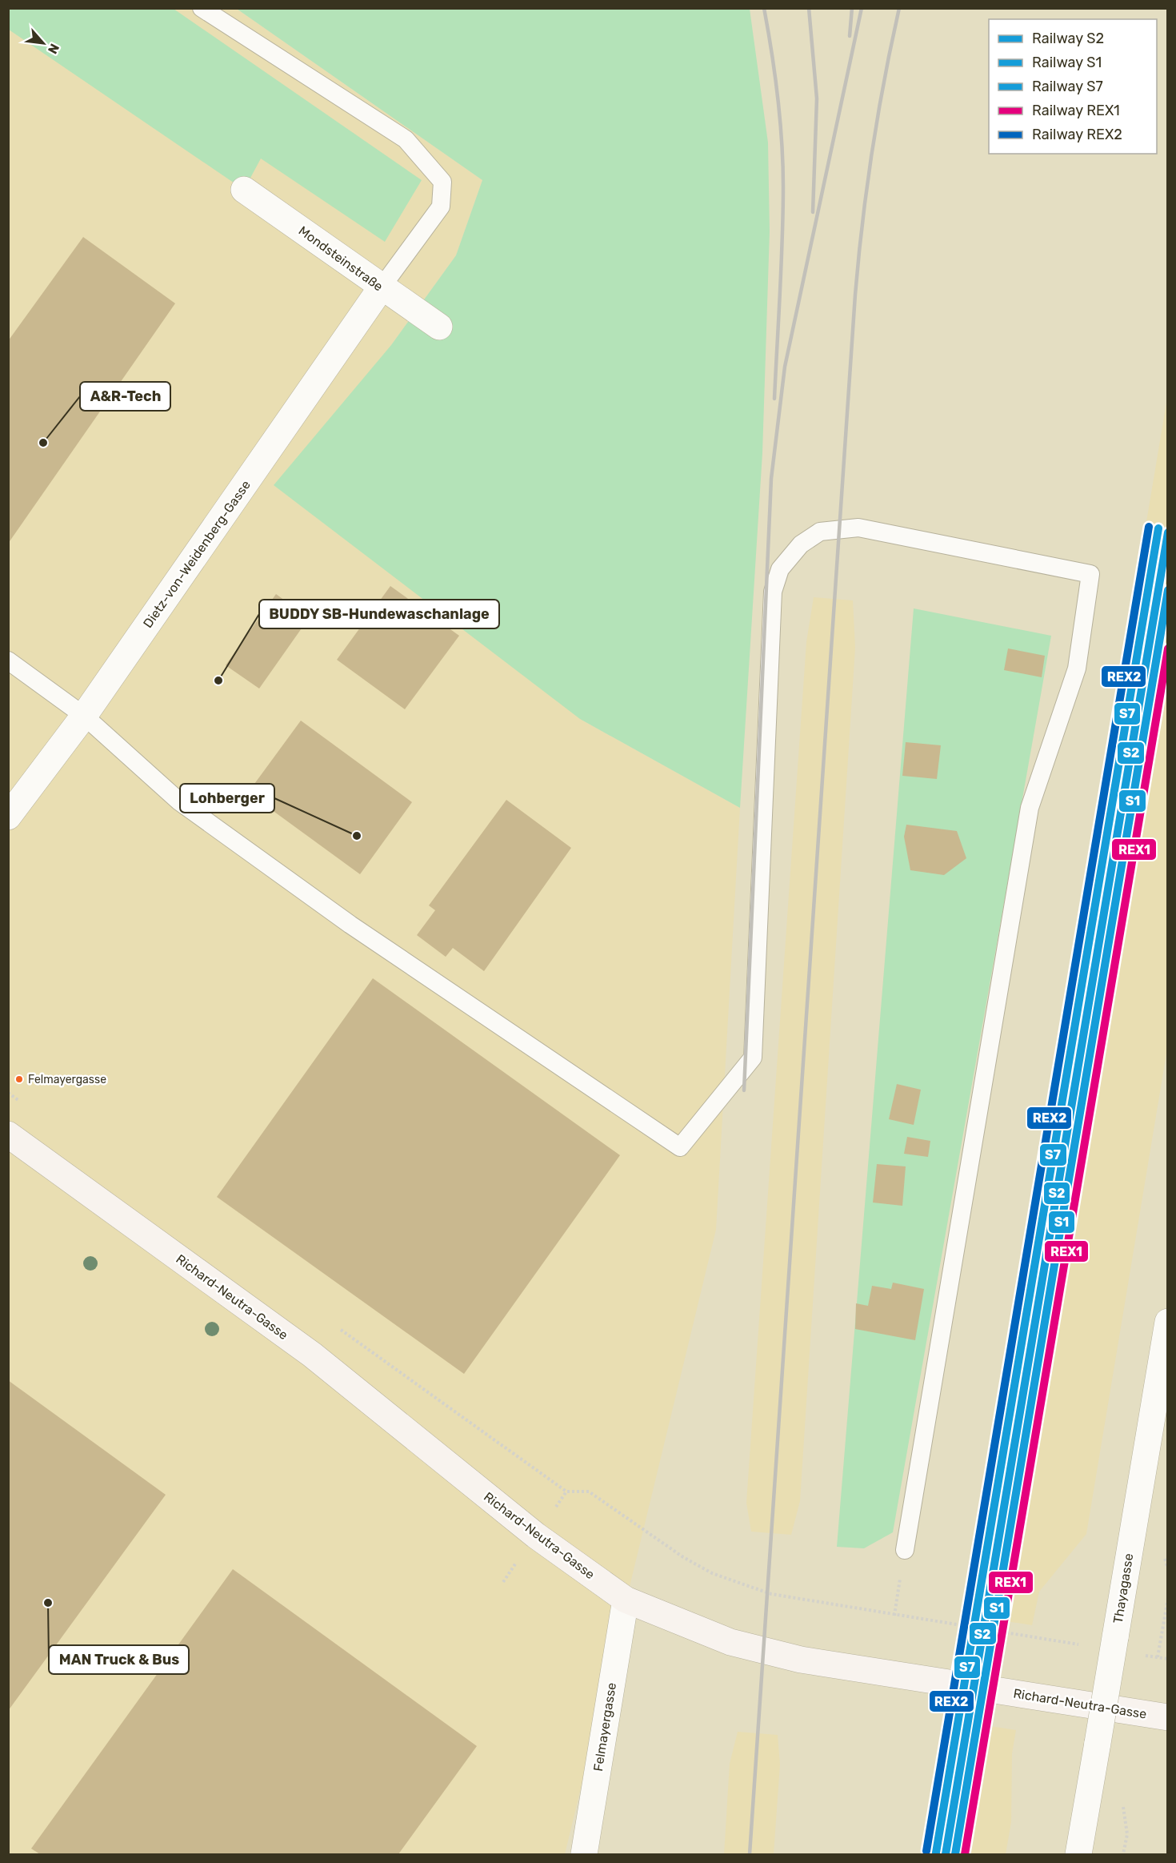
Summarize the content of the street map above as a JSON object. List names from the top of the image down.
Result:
{
  "streets": {
    "street": [
      "Mondsteinstraße",
      "Dietz-von-Weidenberg-Gasse",
      "Richard-Neutra-Gasse",
      "Thayagasse",
      "Felmayergasse"
    ]
  },
  "crossings": [
    ["Mondsteinstraße", "Dietz-von-Weidenberg-Gasse"],
    ["Richard-Neutra-Gasse", "Felmayergasse"]
  ],
  "places": [
    "A&R-Tech",
    "BUDDY SB-Hundewaschanlage",
    "Lohberger",
    "Felmayergasse",
    "MAN Truck & Bus"
  ],
  "lines": [
    "rail line REX2",
    "rail line S7",
    "rail line S2",
    "rail line S1",
    "rail line REX1"
  ],
  "legend": [
    "Railway S2",
    "Railway S1",
    "Railway S7",
    "Railway REX1",
    "Railway REX2"
  ],
  "north": "bottom right"
}
